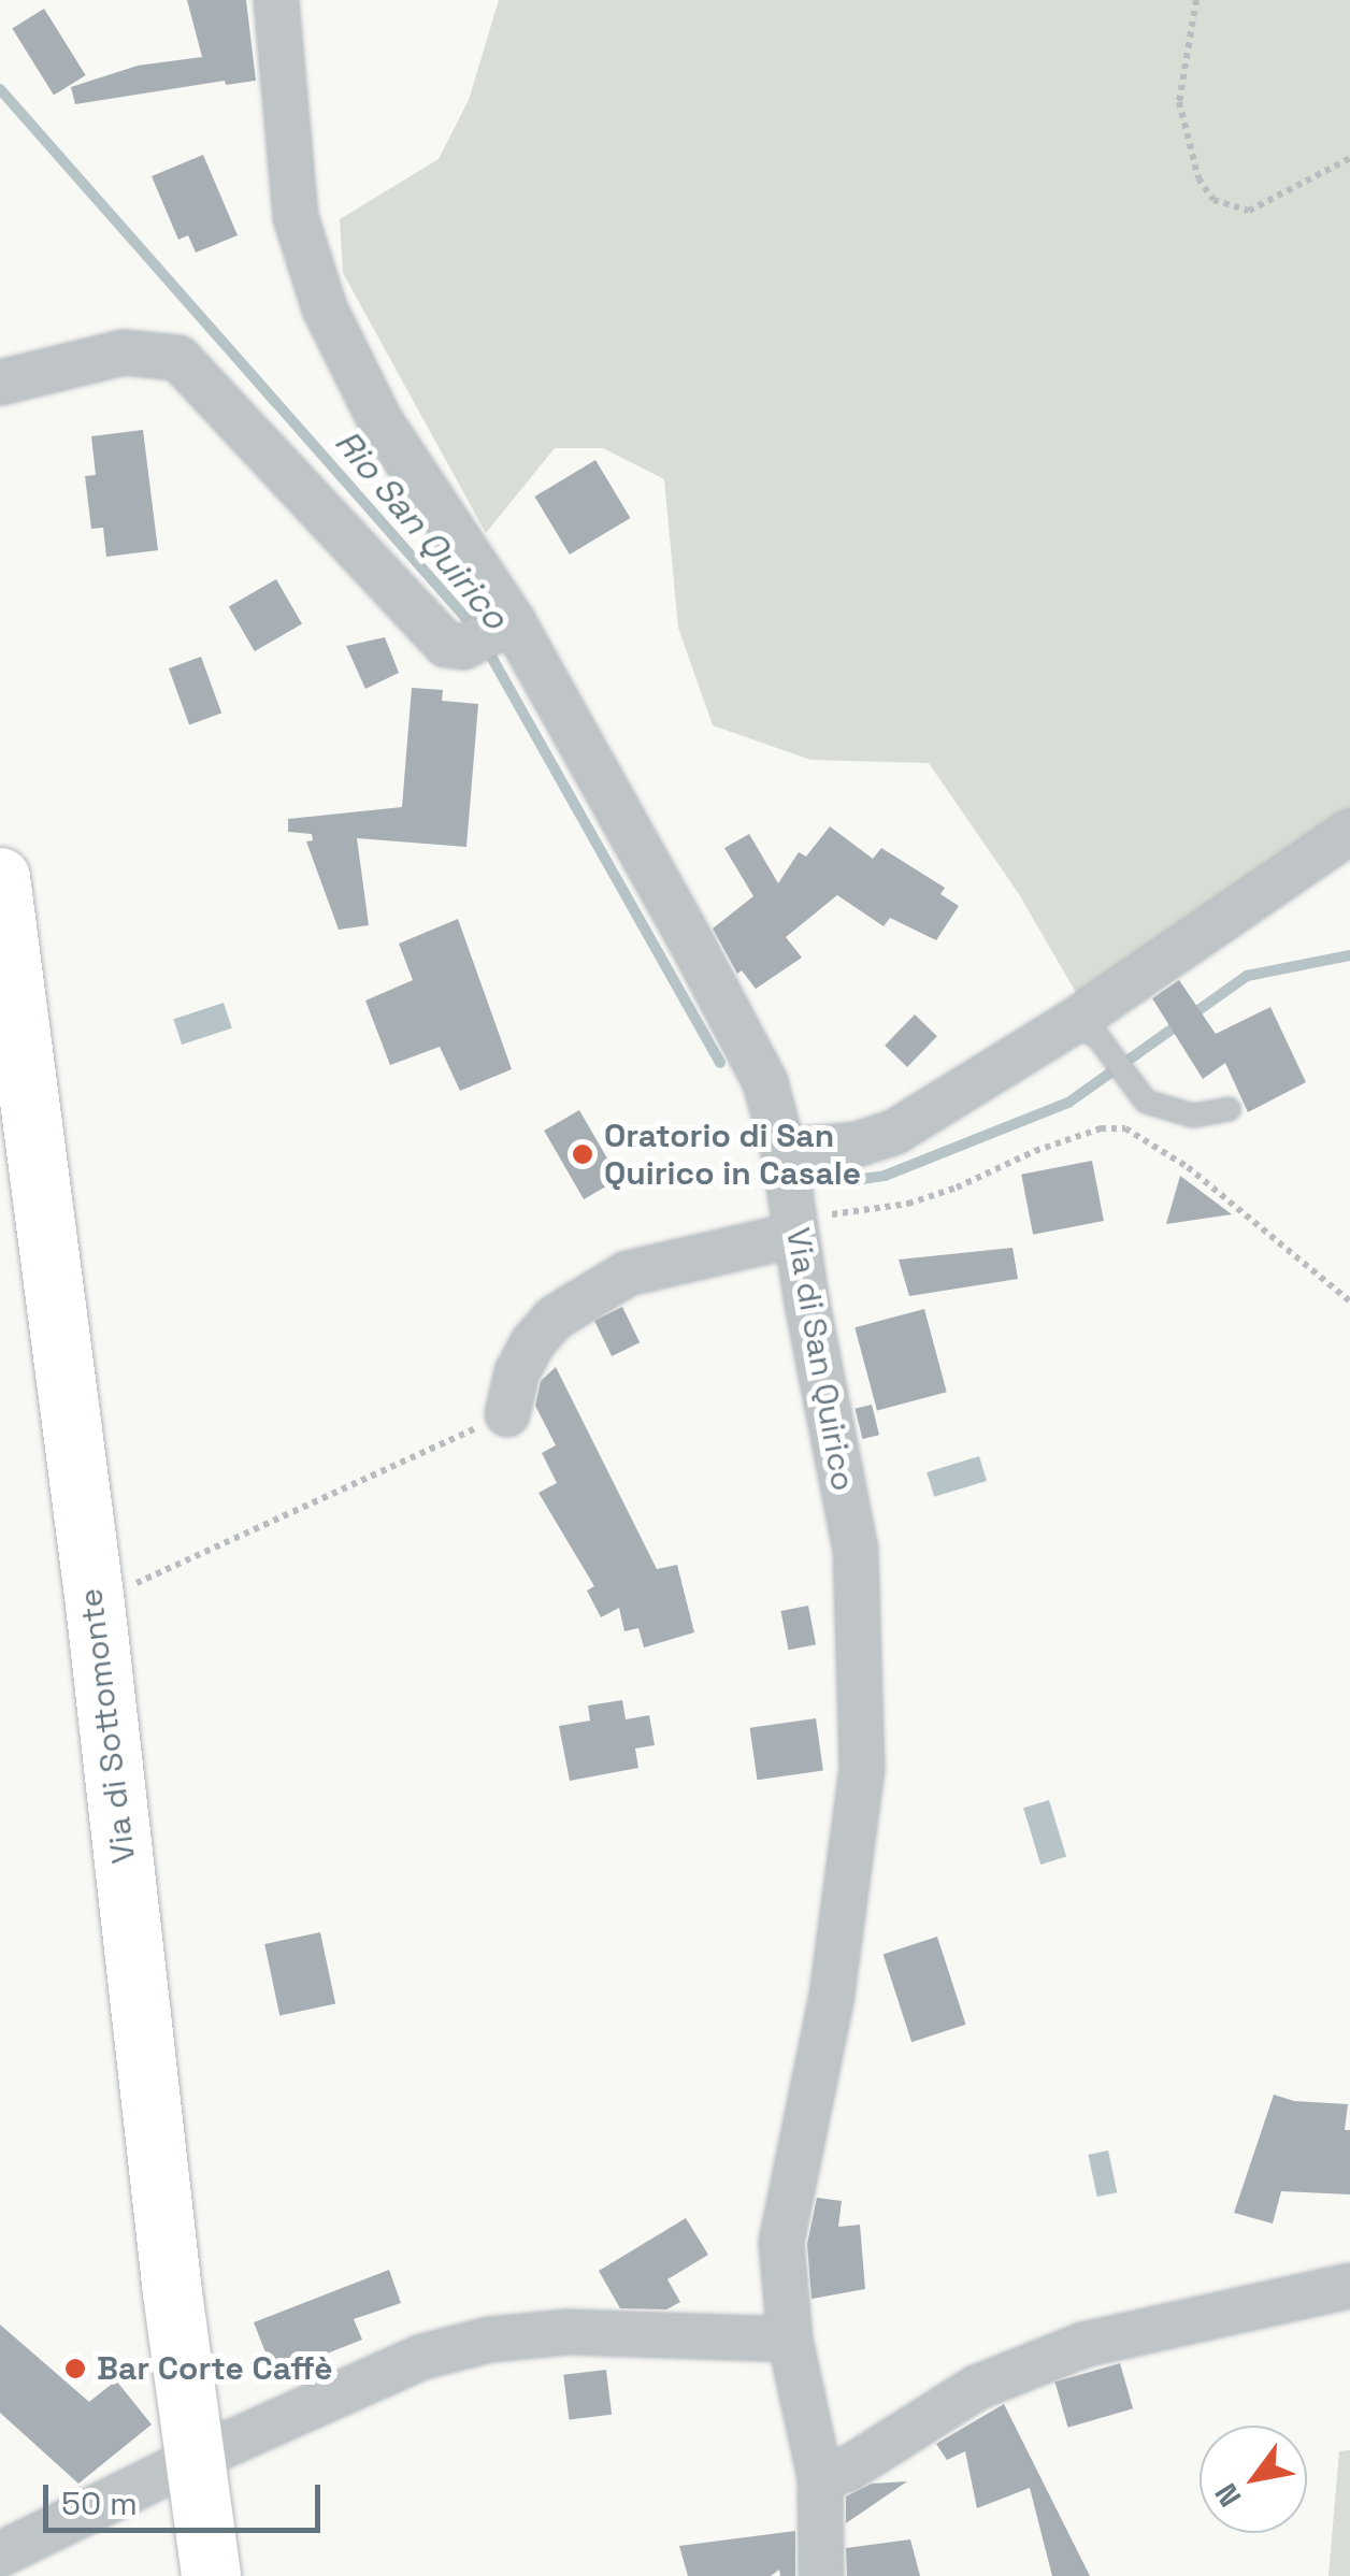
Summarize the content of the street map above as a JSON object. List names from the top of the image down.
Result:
{
  "streets": {
    "main road": ["Via di Sottomonte"],
    "street": ["Via di San Quirico"]
  },
  "water": ["Rio San Quirico"],
  "places": ["Oratorio di San Quirico in Casale", "Bar Corte Caffè"],
  "scale_bar": "50 m",
  "north": "bottom left"
}
